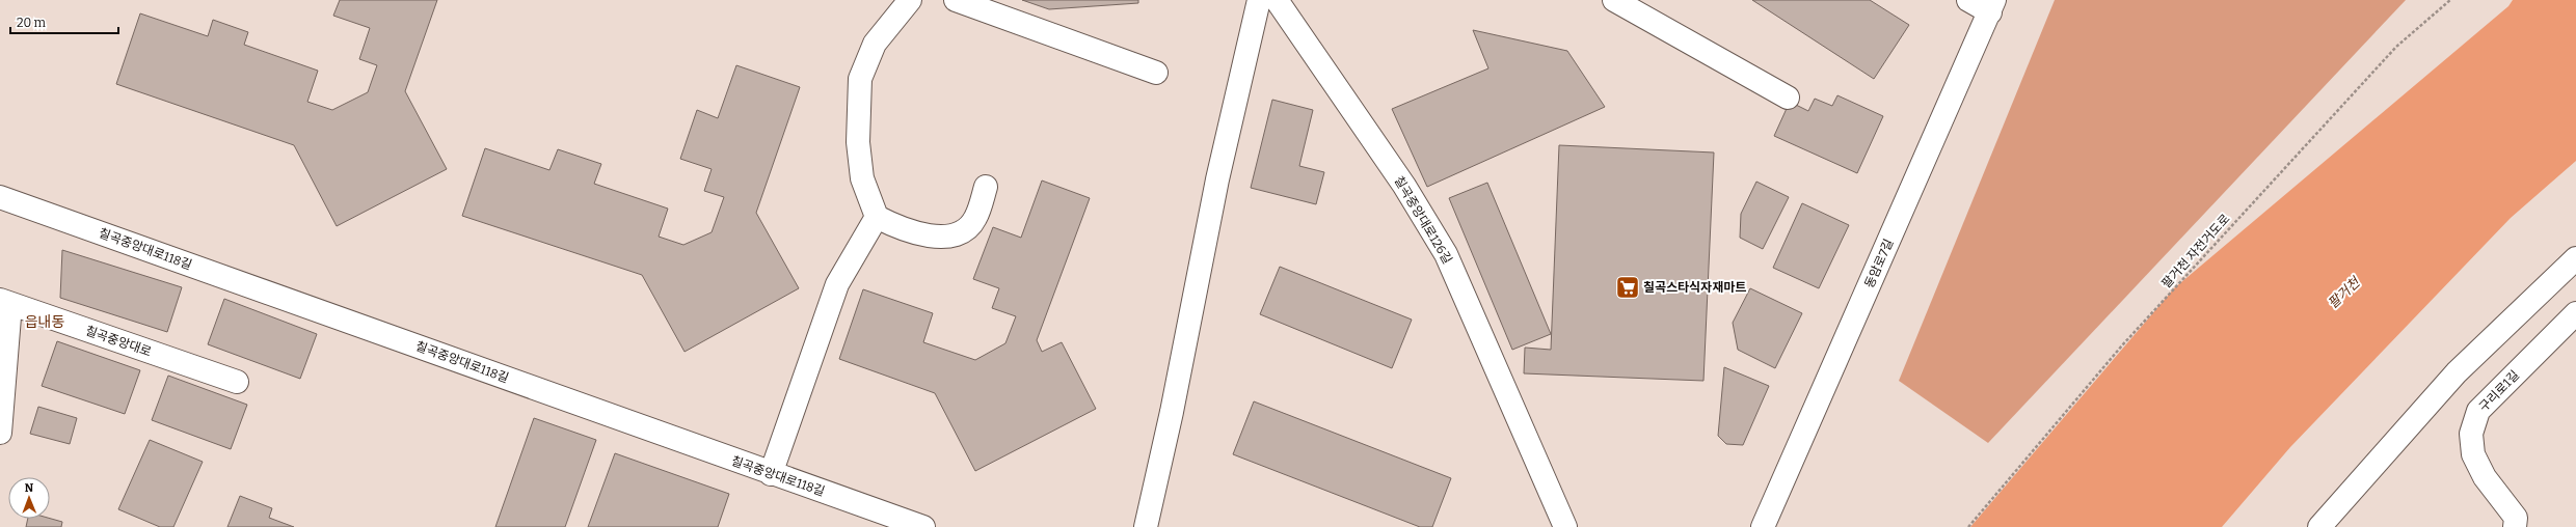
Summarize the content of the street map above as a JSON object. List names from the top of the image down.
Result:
{
  "streets": {
    "street": [
      "칠곡중앙대로126길",
      "칠곡중앙대로118길",
      "동암로7길",
      "칠곡중앙대로",
      "구리로1길"
    ],
    "path": ["팔거천 자전거도로"]
  },
  "districts": ["읍내동"],
  "water": ["팔거천"],
  "places": {
    "supermarket": ["칠곡스타식자재마트"]
  },
  "scale_bar": "20 m",
  "north": "top"
}
